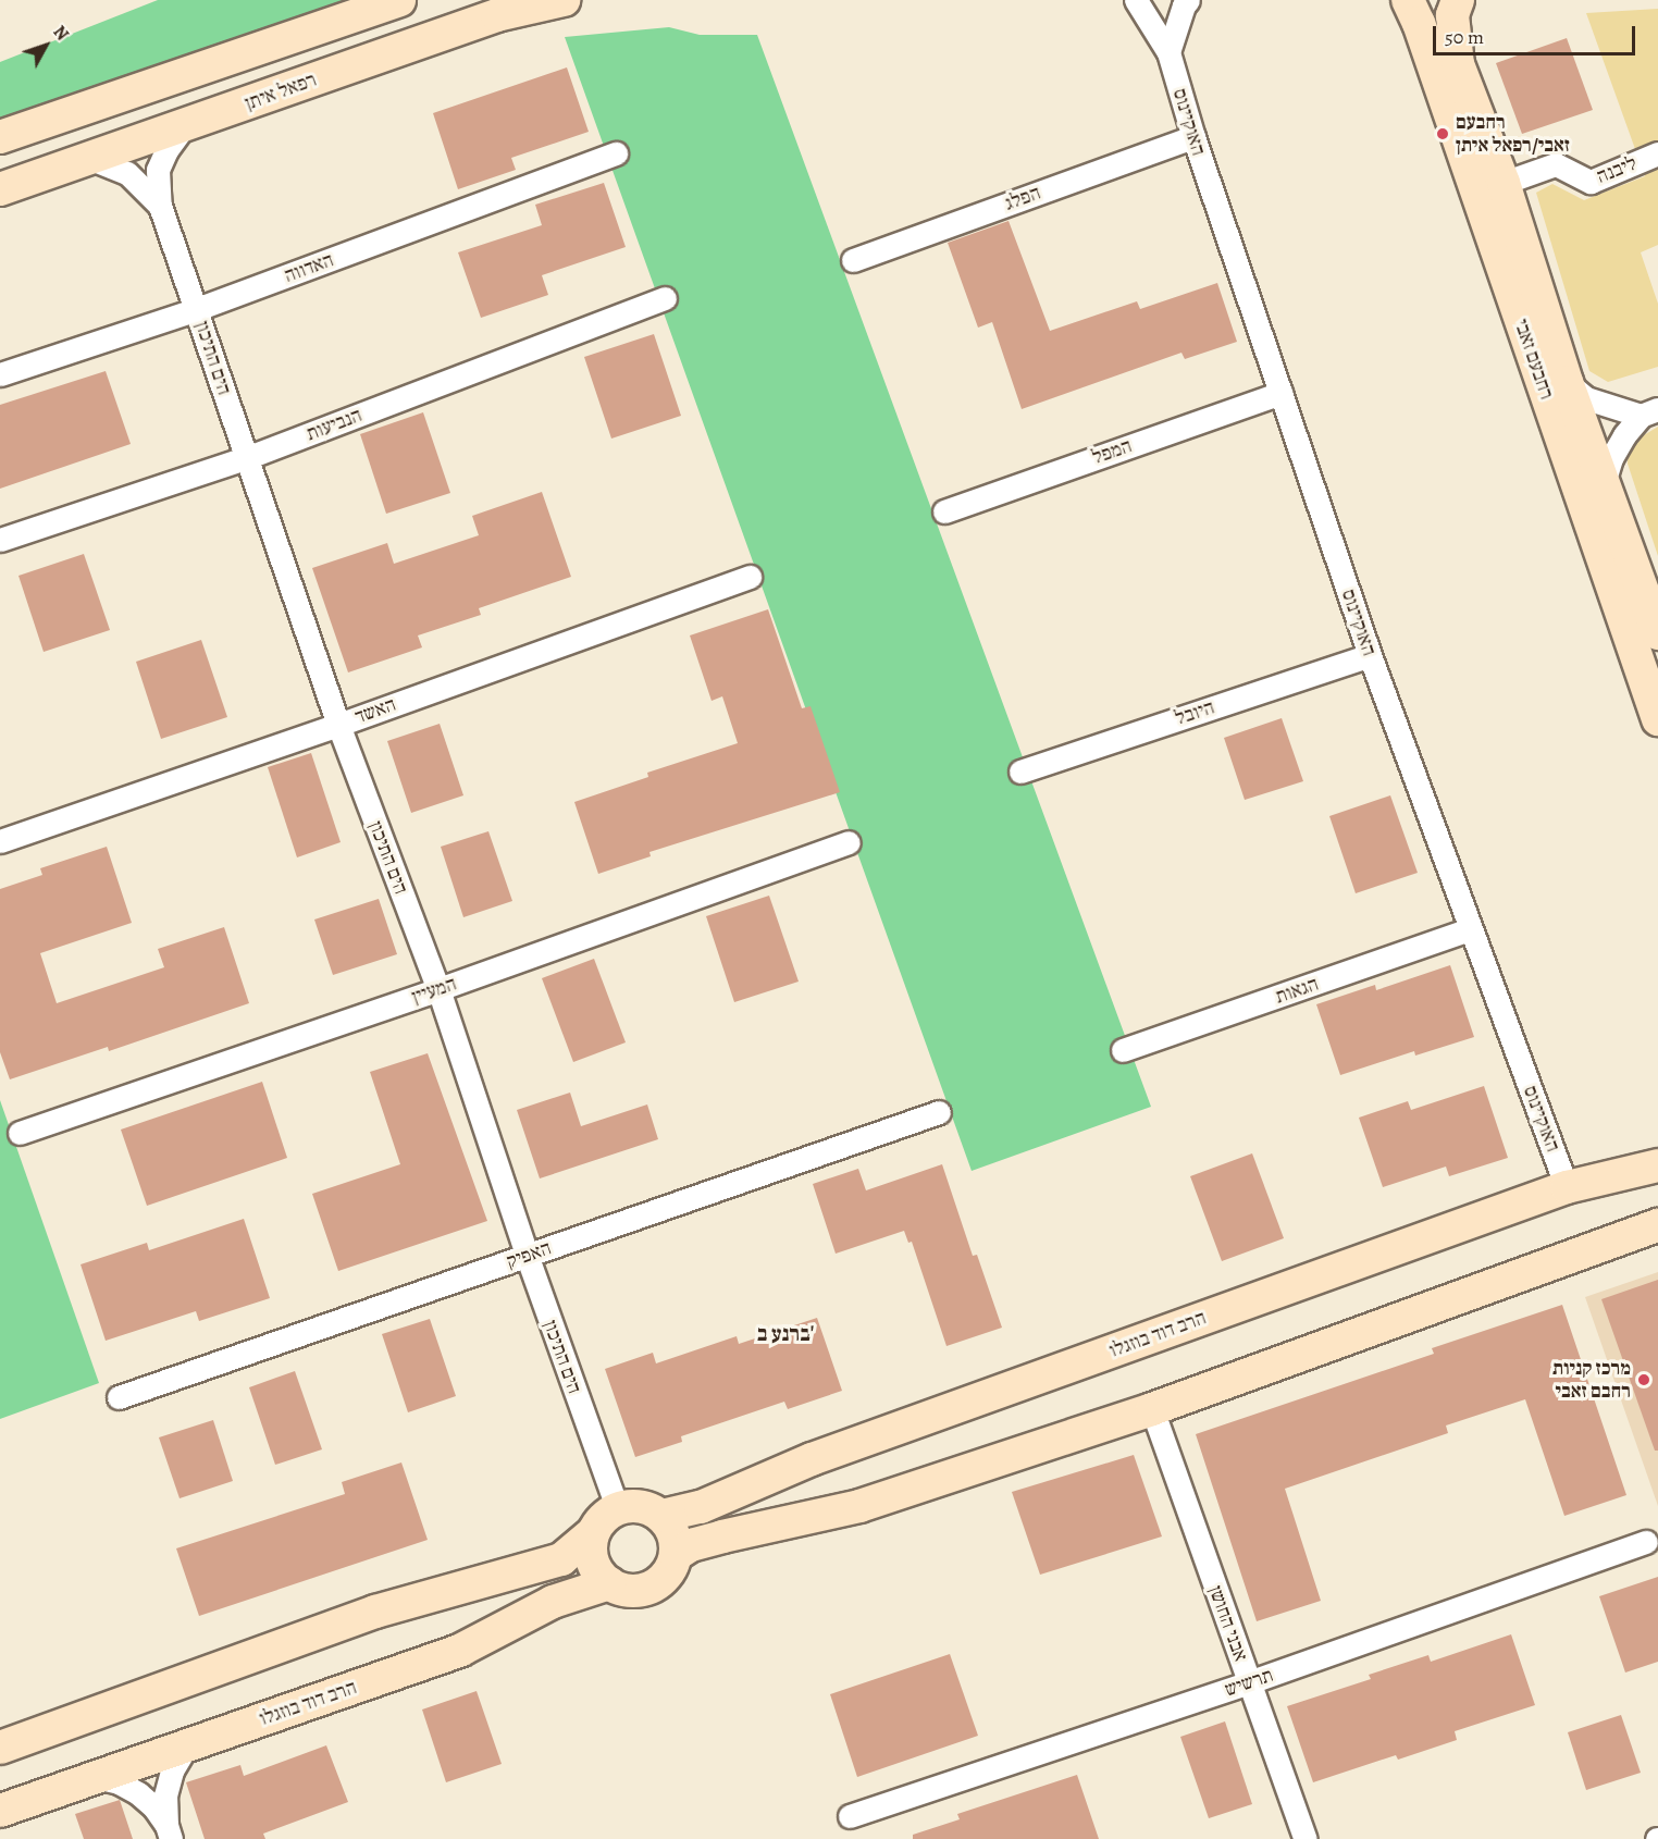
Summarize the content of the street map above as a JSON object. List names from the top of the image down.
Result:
{
  "streets": {
    "street": [
      "רפאל איתן",
      "האוקיינוס",
      "ליבנה",
      "הפלג",
      "האדווה",
      "הים התיכון",
      "רחבעם זאבי",
      "הנביעות",
      "המפל",
      "האשד",
      "היובל",
      "המעיין",
      "הגאות",
      "האפיק",
      "הרב דוד בוזגלו",
      "אבני החושן",
      "תרשיש"
    ]
  },
  "crossings": [
    ["רפאל איתן", "הים התיכון"],
    ["האוקיינוס", "הפלג"],
    ["האוקיינוס", "המפל"],
    ["האוקיינוס", "היובל"],
    ["האוקיינוס", "הגאות"],
    ["האוקיינוס", "הרב דוד בוזגלו"],
    ["ליבנה", "רחבעם זאבי"],
    ["האדווה", "הים התיכון"],
    ["הים התיכון", "הנביעות"],
    ["הים התיכון", "האשד"],
    ["הים התיכון", "המעיין"],
    ["הים התיכון", "האפיק"],
    ["הים התיכון", "הרב דוד בוזגלו"],
    ["אבני החושן", "תרשיש"]
  ],
  "districts": ["ברנע ב'"],
  "places": ["רחבעם זאבי/רפאל איתן", "מרכז קניות רחבם זאבי"],
  "scale_bar": "50 m",
  "north": "top right"
}
